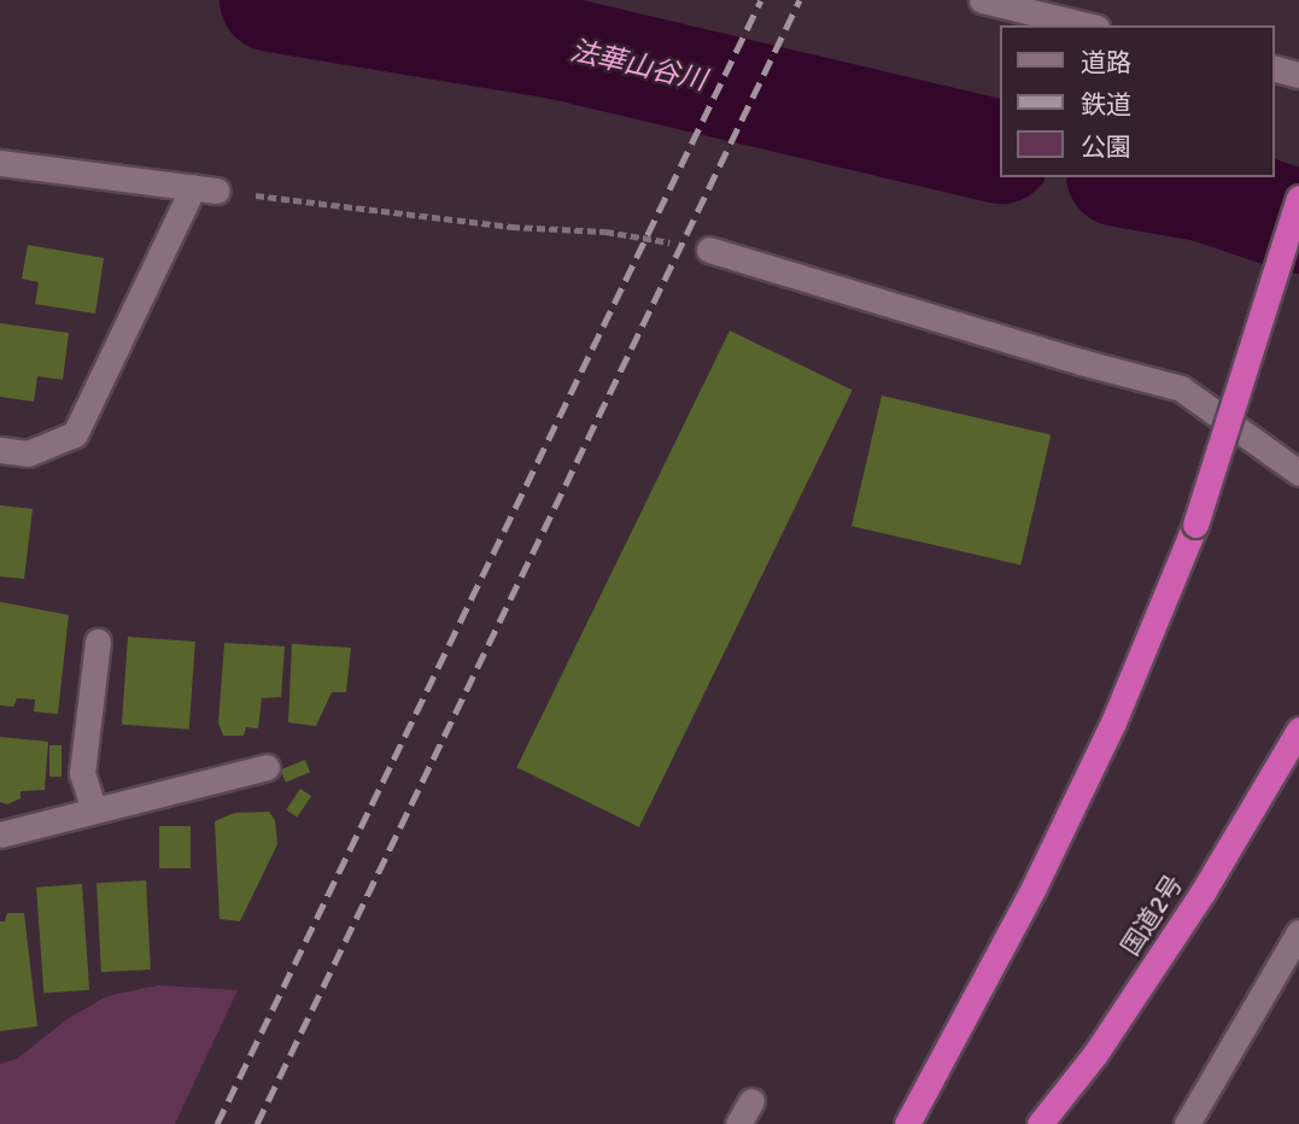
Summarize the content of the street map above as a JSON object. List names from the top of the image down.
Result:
{
  "streets": {
    "highway": ["国道2号"]
  },
  "water": ["法華山谷川"],
  "legend": ["道路", "鉄道", "公園"]
}
